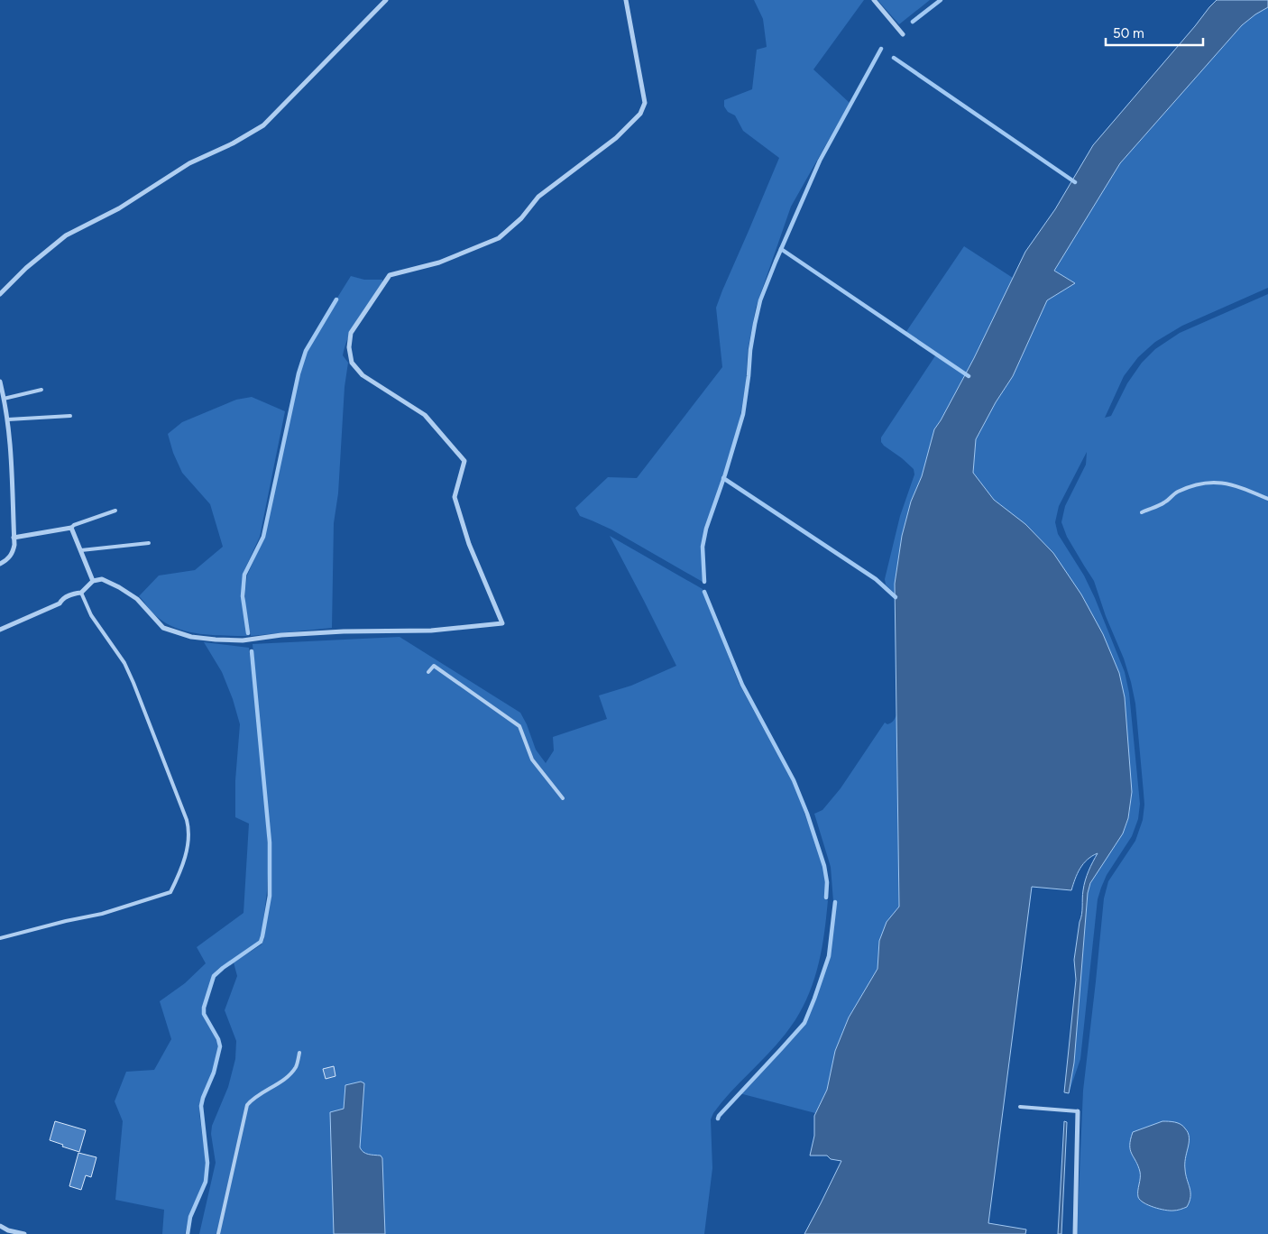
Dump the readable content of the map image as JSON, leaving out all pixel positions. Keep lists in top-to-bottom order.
{
  "scale_bar": "50 m"
}
